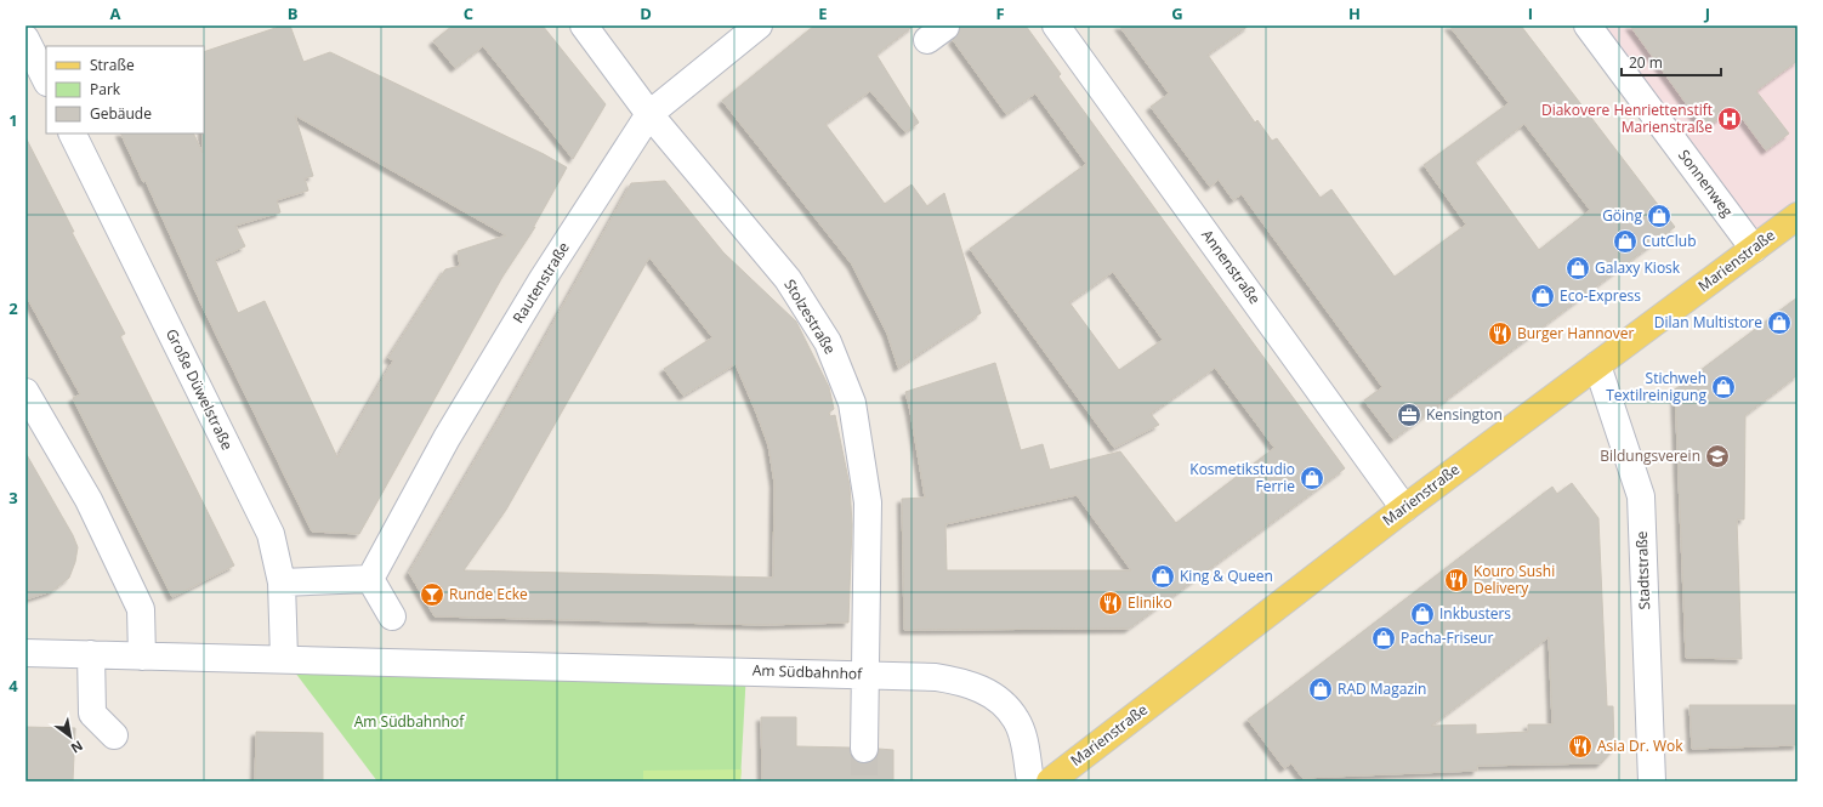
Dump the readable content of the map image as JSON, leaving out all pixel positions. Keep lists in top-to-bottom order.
{
  "streets": {
    "main road": ["Marienstraße"],
    "street": [
      "Sonnenweg",
      "Annenstraße",
      "Rautenstraße",
      "Stolzestraße",
      "Große Düwelstraße",
      "Stadtstraße",
      "Am Südbahnhof"
    ]
  },
  "crossings": [
    ["Sonnenweg", "Marienstraße"],
    ["Marienstraße", "Annenstraße"],
    ["Marienstraße", "Stadtstraße"],
    ["Rautenstraße", "Stolzestraße"],
    ["Stolzestraße", "Am Südbahnhof"],
    ["Große Düwelstraße", "Am Südbahnhof"]
  ],
  "parks": ["Am Südbahnhof"],
  "places": {
    "hospital": ["Diakovere Henriettenstift Marienstraße"],
    "shop": [
      "Göing",
      "CutClub",
      "Galaxy Kiosk",
      "Eco-Express",
      "Dilan Multistore",
      "Stichweh Textilreinigung",
      "Kosmetikstudio Ferrie",
      "King & Queen",
      "Inkbusters",
      "Pacha-Friseur",
      "RAD Magazin"
    ],
    "restaurant": [
      "Burger Hannover",
      "Kouro Sushi Delivery",
      "Eliniko",
      "Asia Dr. Wok"
    ],
    "office": ["Kensington"],
    "school or university": ["Bildungsverein"],
    "bar": ["Runde Ecke"]
  },
  "legend": ["Straße", "Park", "Gebäude"],
  "scale_bar": "20 m",
  "north": "bottom right",
  "grid": {
    "columns": [
      "A",
      "B",
      "C",
      "D",
      "E",
      "F",
      "G",
      "H",
      "I",
      "J"
    ],
    "rows": [
      "1",
      "2",
      "3",
      "4"
    ]
  }
}
